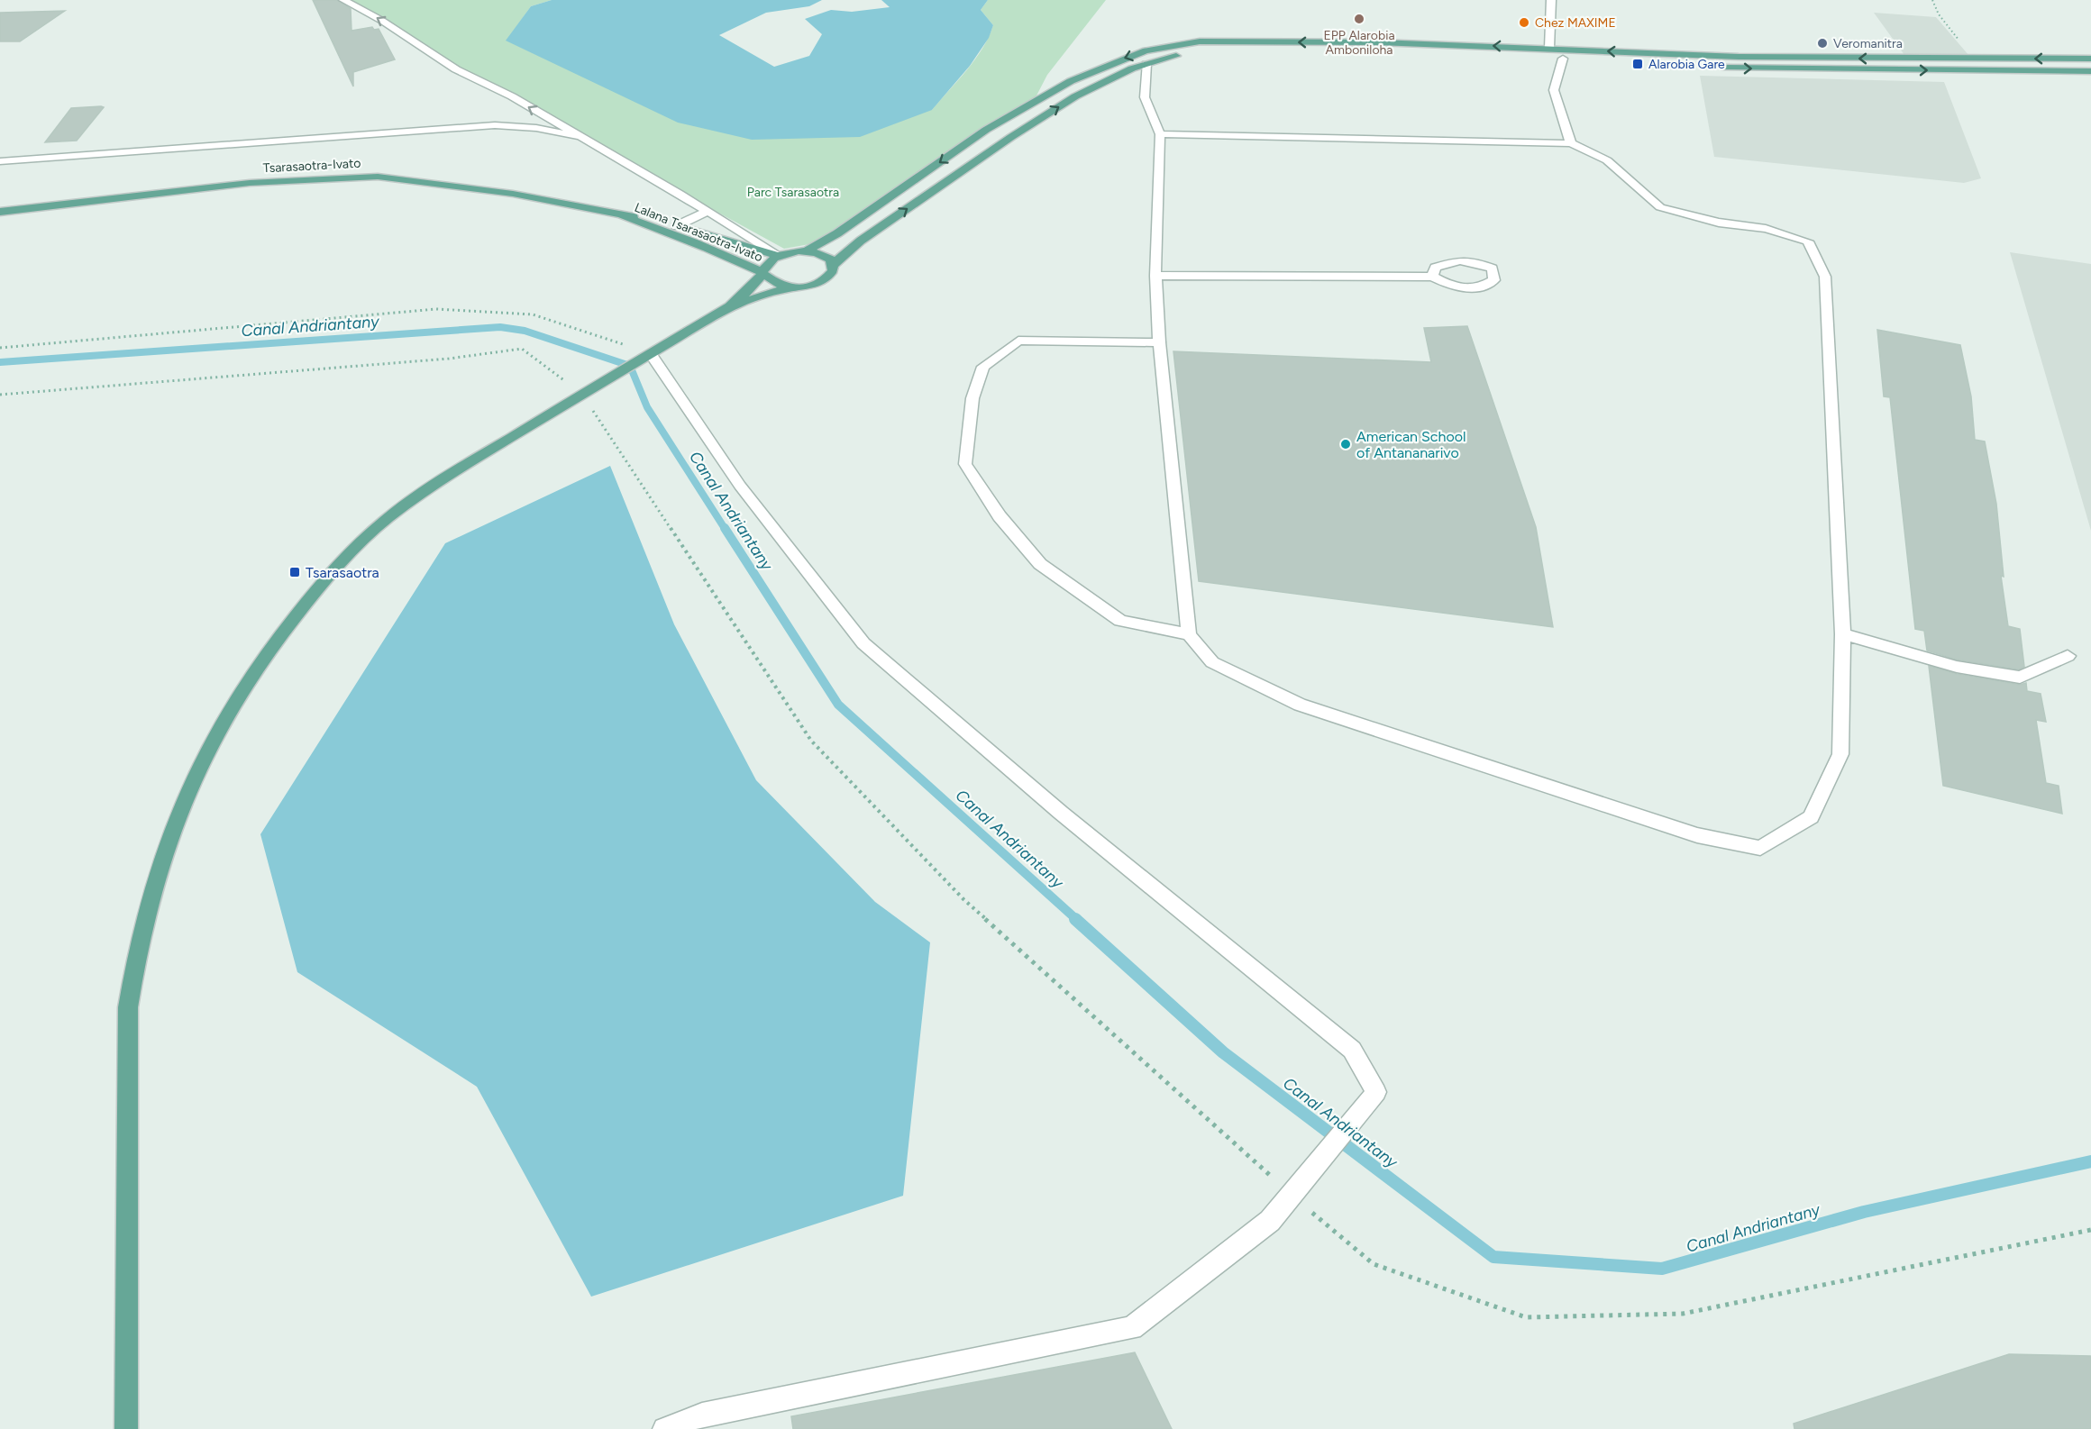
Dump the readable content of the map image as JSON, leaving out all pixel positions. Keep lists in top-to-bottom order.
{
  "streets": {
    "main road": ["Tsarasaotra-Ivato", "Lalana Tsarasaotra-Ivato"]
  },
  "crossings": [
    ["Tsarasaotra-Ivato", "Lalana Tsarasaotra-Ivato"]
  ],
  "water": ["Canal Andriantany"],
  "parks": ["Parc Tsarasaotra"],
  "places": {
    "other": [
      "EPP Alarobia Amboniloha",
      "Chez MAXIME",
      "Veromanitra",
      "American School of Antananarivo"
    ],
    "transit": ["Alarobia Gare", "Tsarasaotra"]
  }
}
